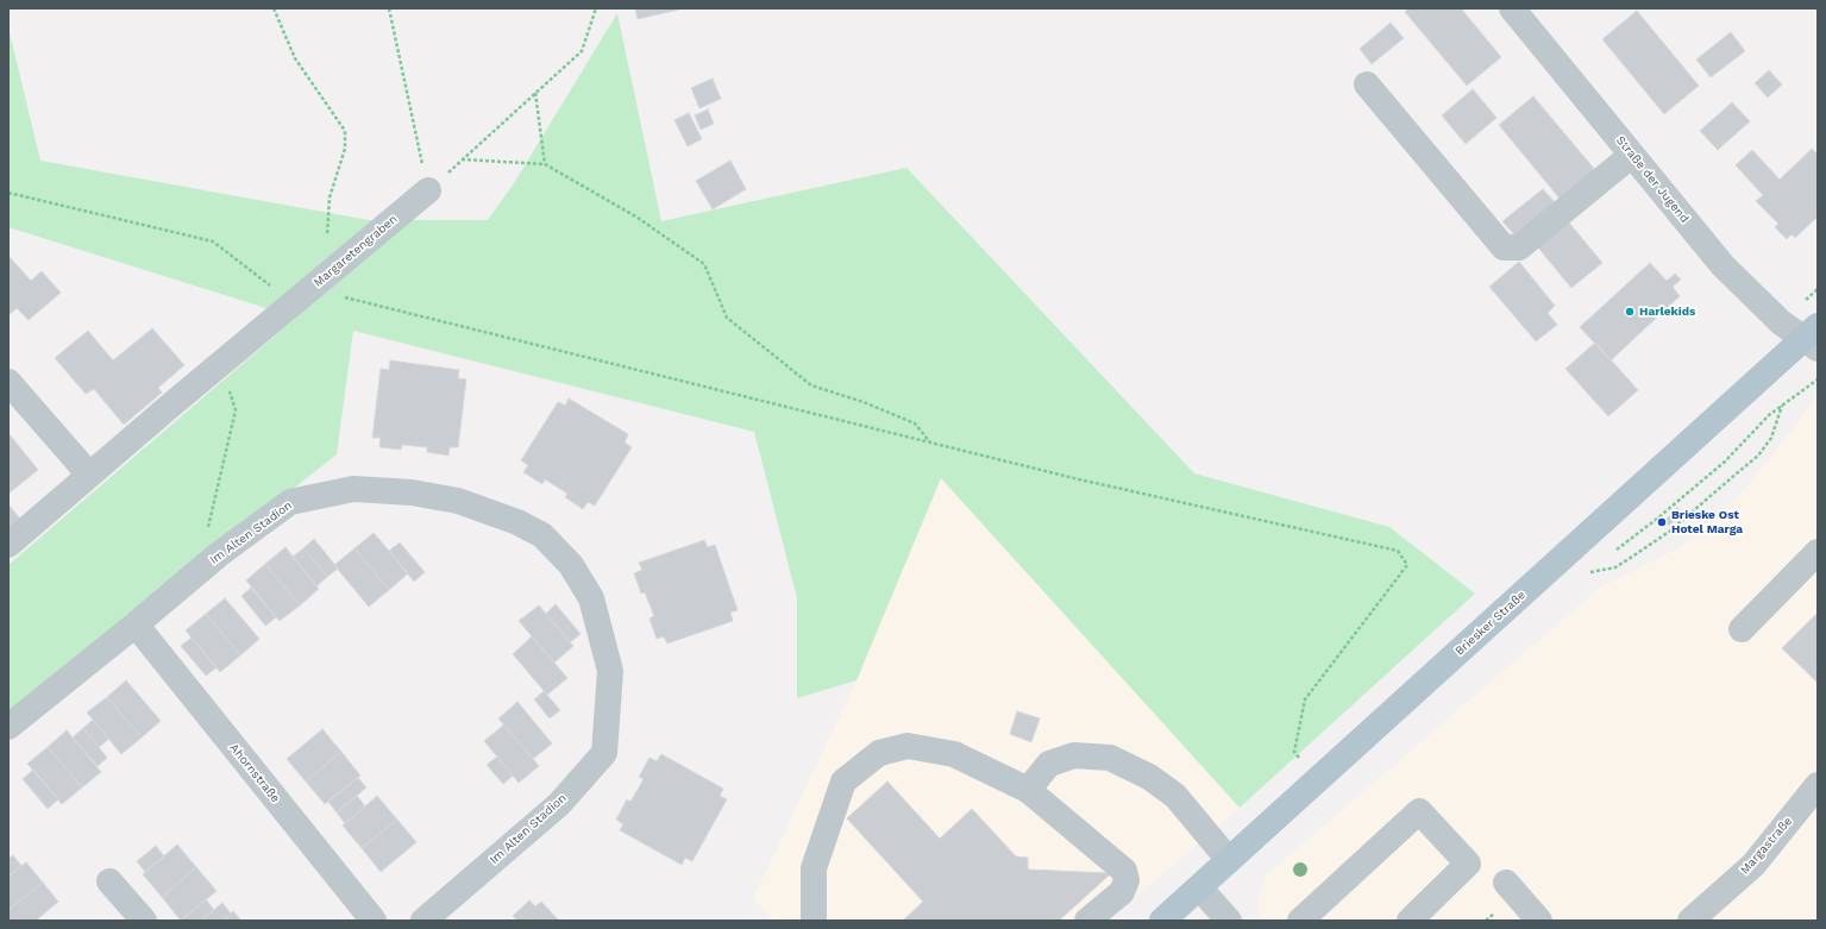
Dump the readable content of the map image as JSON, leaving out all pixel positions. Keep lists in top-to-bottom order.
{
  "streets": {
    "main road": ["Briesker Straße"],
    "street": [
      "Straße der Jugend",
      "Margaretengraben",
      "Im Alten Stadion",
      "Ahornstraße",
      "Margastraße"
    ]
  },
  "crossings": [
    ["Straße der Jugend", "Briesker Straße"],
    ["Im Alten Stadion", "Ahornstraße"]
  ],
  "places": ["Harlekids", "Brieske Ost Hotel Marga"]
}
